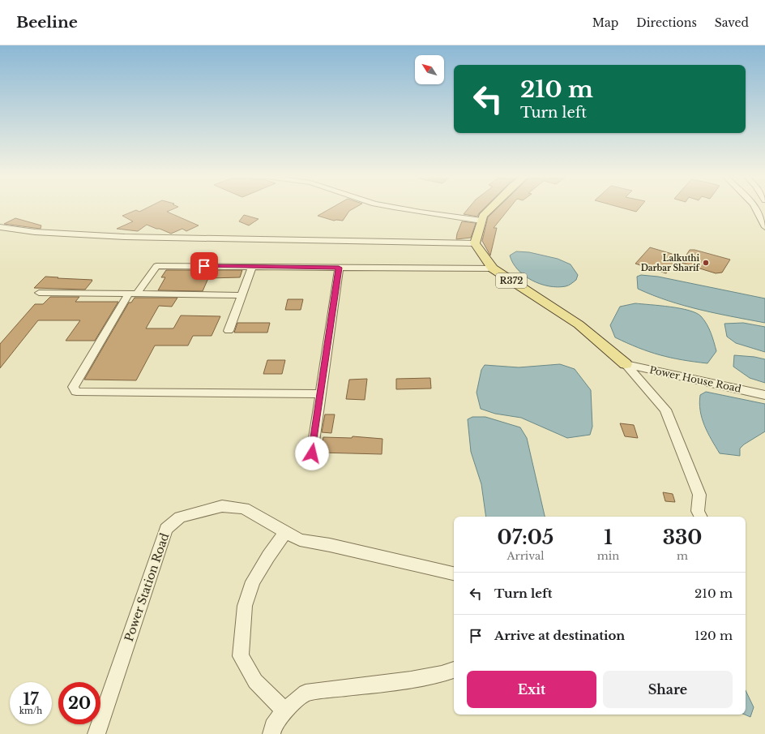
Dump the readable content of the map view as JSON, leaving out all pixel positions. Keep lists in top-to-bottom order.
{
  "streets": {
    "main road": ["R372"],
    "street": ["Power House Road", "Power Station Road"]
  },
  "crossings": [
    ["R372", "Power House Road"]
  ],
  "places": ["Lalkuthi Darbar Sharif"],
  "north": "top left",
  "page": {
    "header": "Beeline",
    "nav": ["Map", "Directions", "Saved"],
    "turn": ["210 m", "Turn left"],
    "eta": [
      "07:05",
      "Arrival",
      "1",
      "min",
      "330",
      "m"
    ],
    "list": [
      {
        "name": "Turn left",
        "value": "210 m"
      },
      {
        "name": "Arrive at destination",
        "value": "120 m"
      }
    ],
    "buttons": ["Exit", "Share"],
    "speed": "17 km/h",
    "limit": "20"
  }
}
